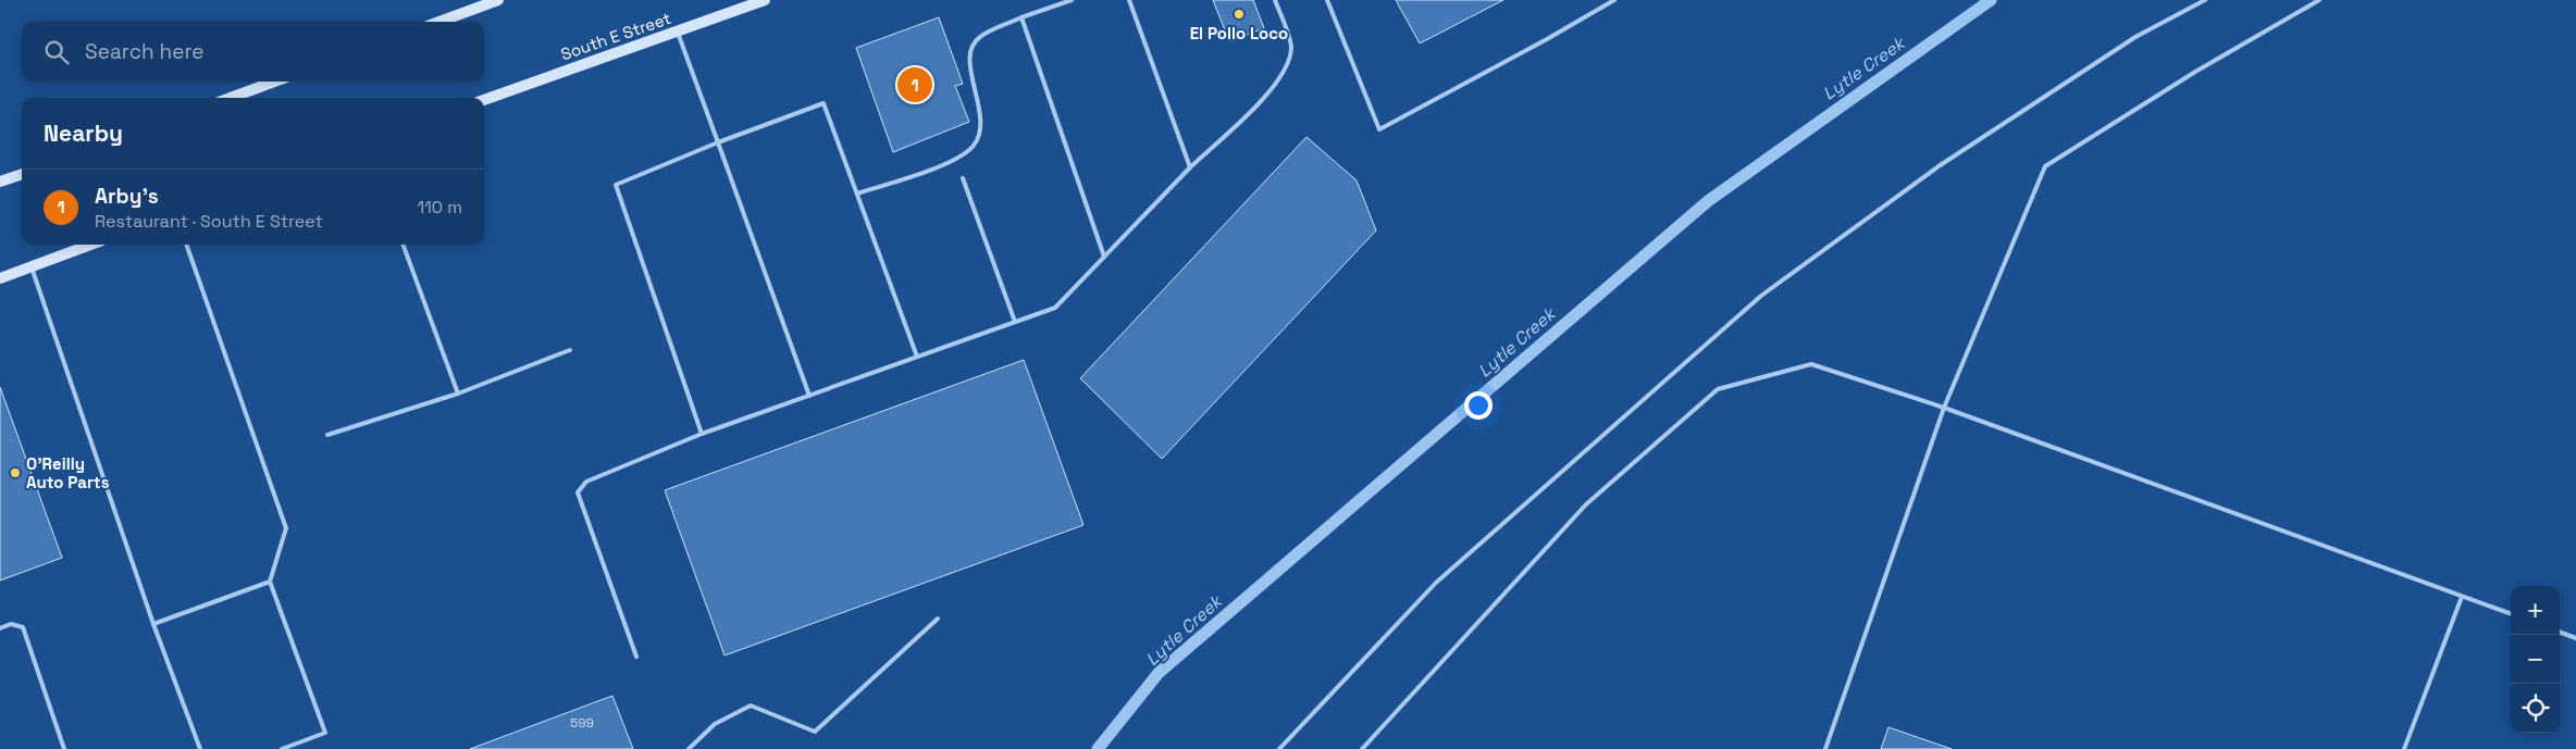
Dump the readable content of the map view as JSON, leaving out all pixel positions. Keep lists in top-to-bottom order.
{
  "streets": {
    "main road": ["South E Street"]
  },
  "water": ["Lytle Creek"],
  "places": ["El Pollo Loco", "O'Reilly Auto Parts"],
  "house_numbers": ["599"],
  "page": {
    "search": "Search here",
    "pins": "1",
    "heading": "Nearby",
    "list": [
      {
        "mark": "1",
        "name": "Arby's",
        "note": "Restaurant · South E Street",
        "value": "110 m"
      }
    ],
    "map_buttons": ["+", "−"]
  }
}
